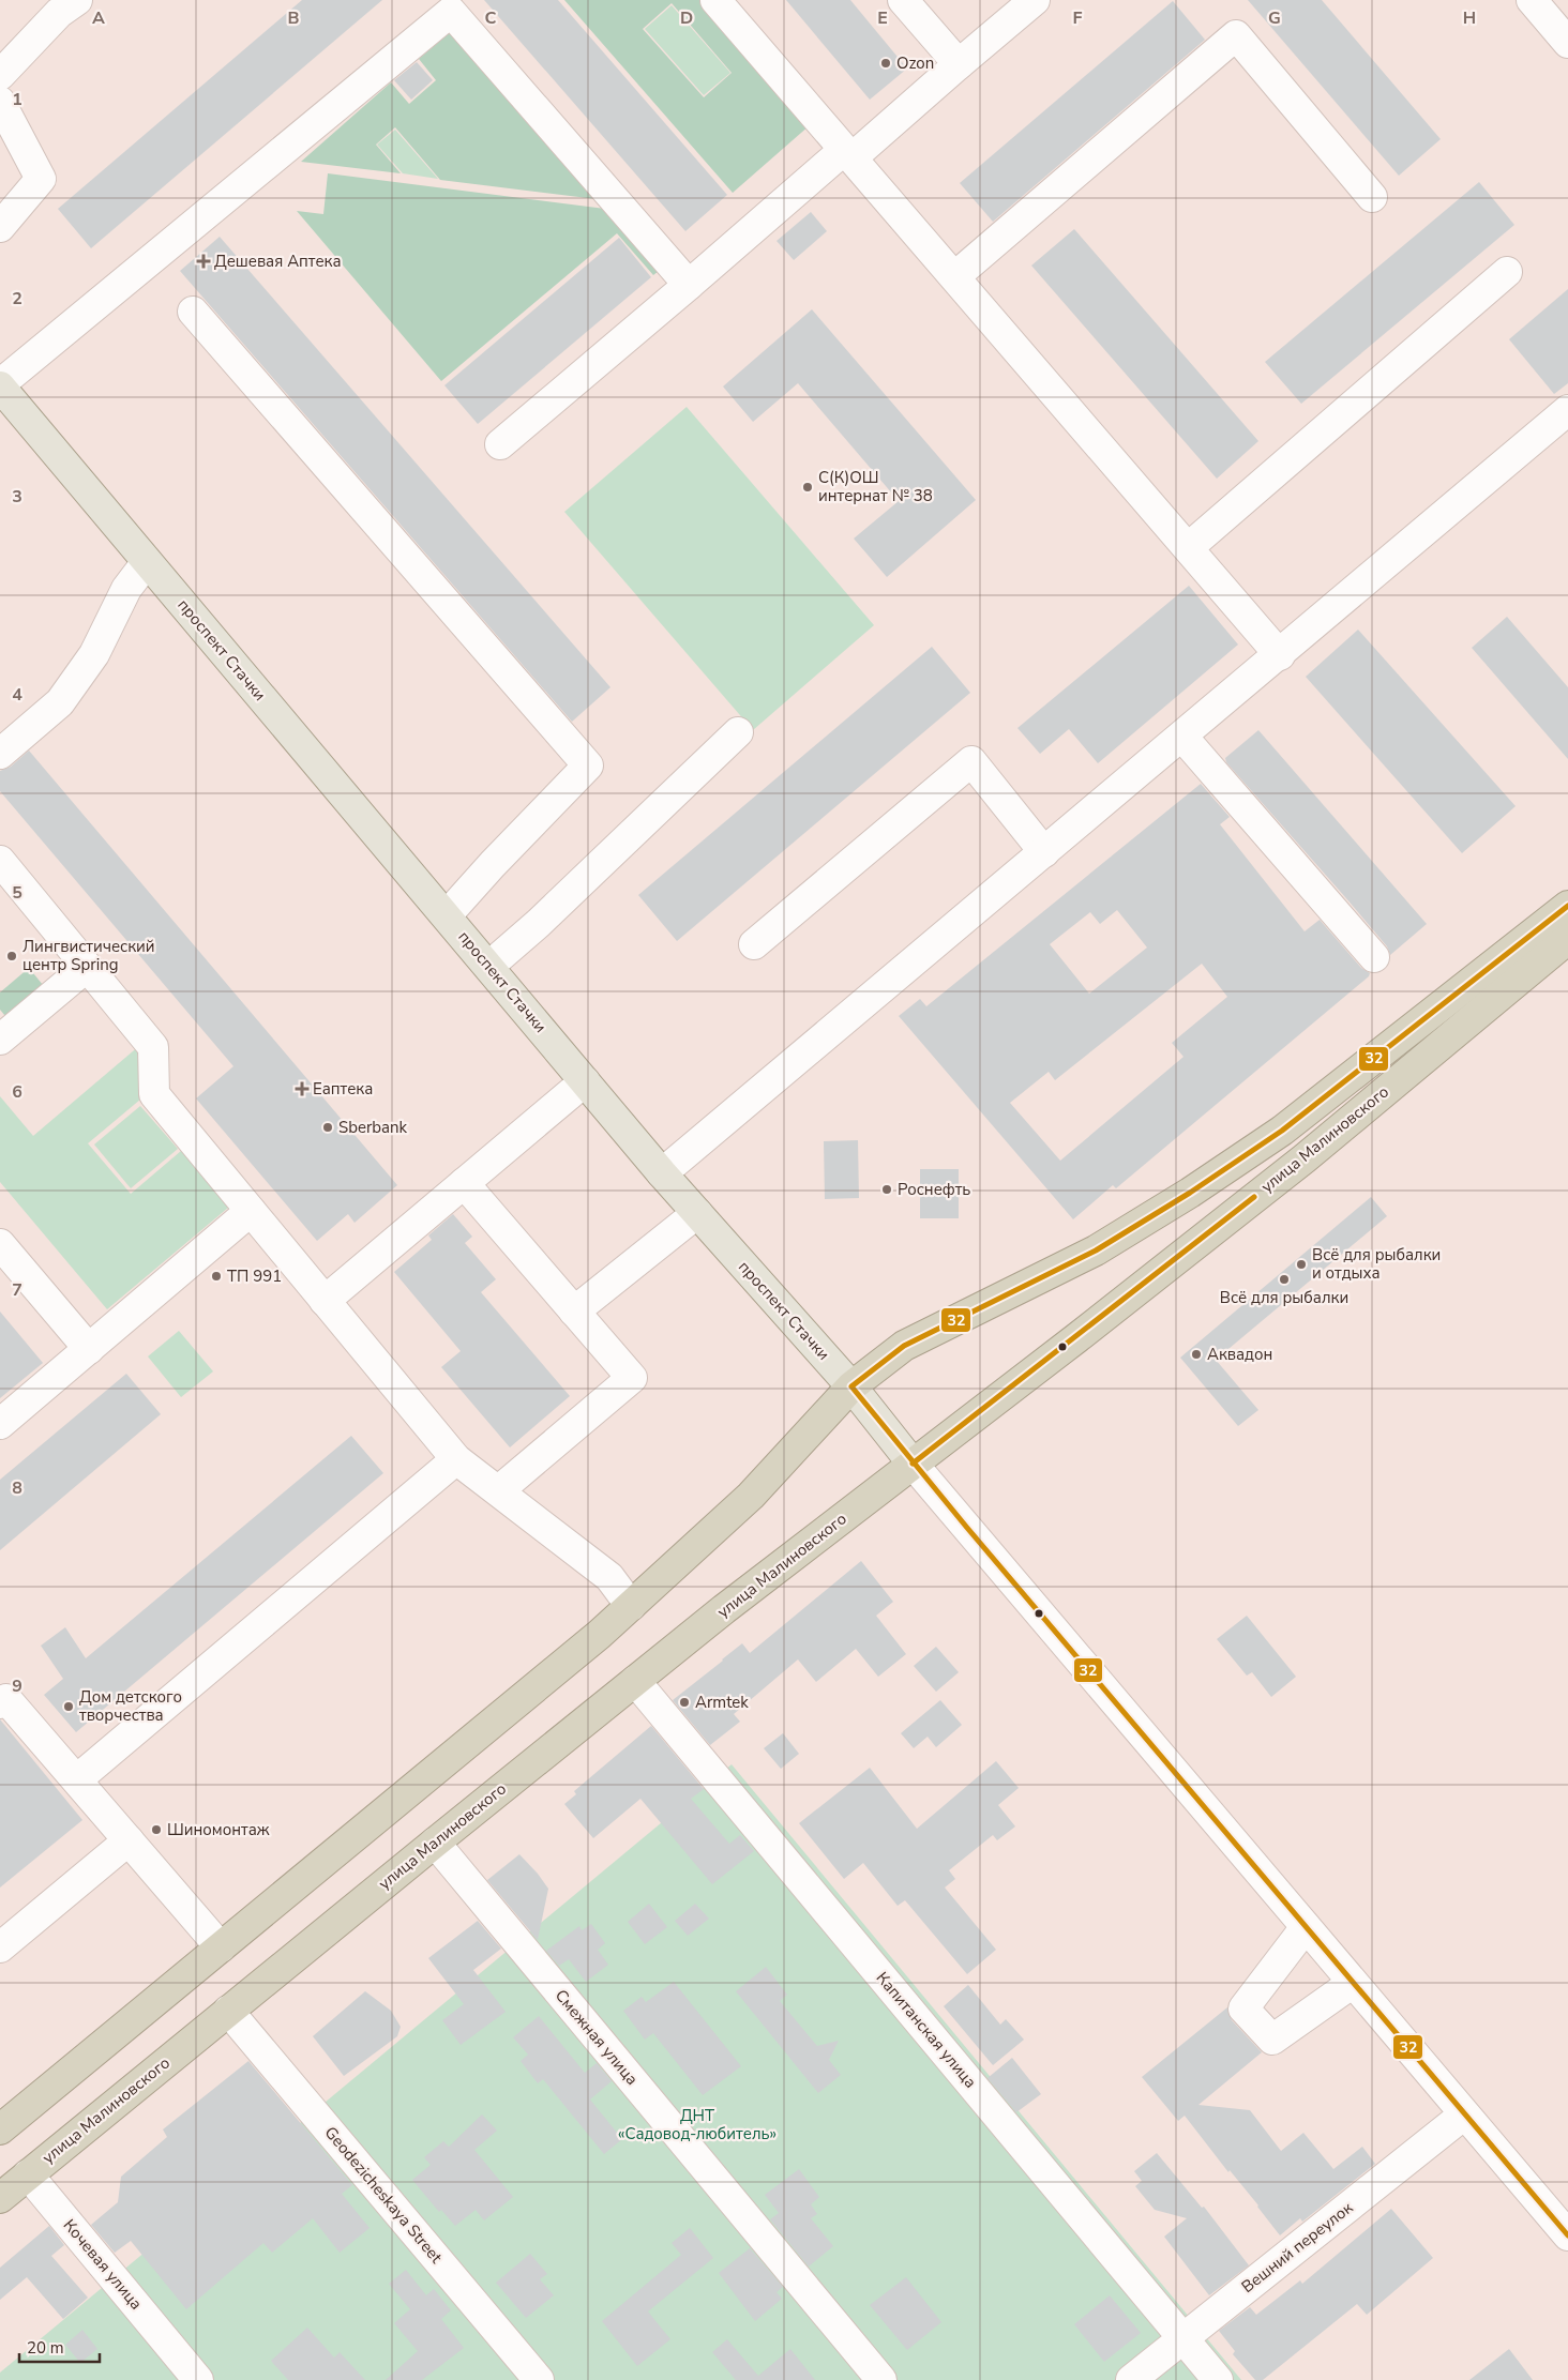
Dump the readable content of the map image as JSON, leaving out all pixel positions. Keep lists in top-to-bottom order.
{
  "streets": {
    "highway": ["улица Малиновского"],
    "main road": ["проспект Стачки"],
    "street": [
      "Капитанская улица",
      "Смежная улица",
      "Geodezicheskaya Street",
      "Вешний переулок",
      "Кочевая улица"
    ]
  },
  "crossings": [
    ["проспект Стачки", "улица Малиновского"],
    ["проспект Стачки", "Вешний переулок"],
    ["улица Малиновского", "Капитанская улица"],
    ["улица Малиновского", "Смежная улица"],
    ["улица Малиновского", "Geodezicheskaya Street"],
    ["улица Малиновского", "Кочевая улица"],
    ["Капитанская улица", "Вешний переулок"]
  ],
  "parks": ["ДНТ «Садовод-любитель»"],
  "places": {
    "other": [
      "Ozon",
      "С(К)ОШ интернат № 38",
      "Лингвистический центр Spring",
      "Sberbank",
      "Роснефть",
      "Всё для рыбалки и отдыха",
      "ТП 991",
      "Всё для рыбалки",
      "Аквадон",
      "Armtek",
      "Дом детского творчества",
      "Шиномонтаж"
    ],
    "health": ["Дешевая Аптека", "Еаптека"]
  },
  "lines": ["transit line 32"],
  "scale_bar": "20 m",
  "grid": {
    "columns": [
      "A",
      "B",
      "C",
      "D",
      "E",
      "F",
      "G",
      "H"
    ],
    "rows": [
      "1",
      "2",
      "3",
      "4",
      "5",
      "6",
      "7",
      "8",
      "9"
    ]
  }
}
